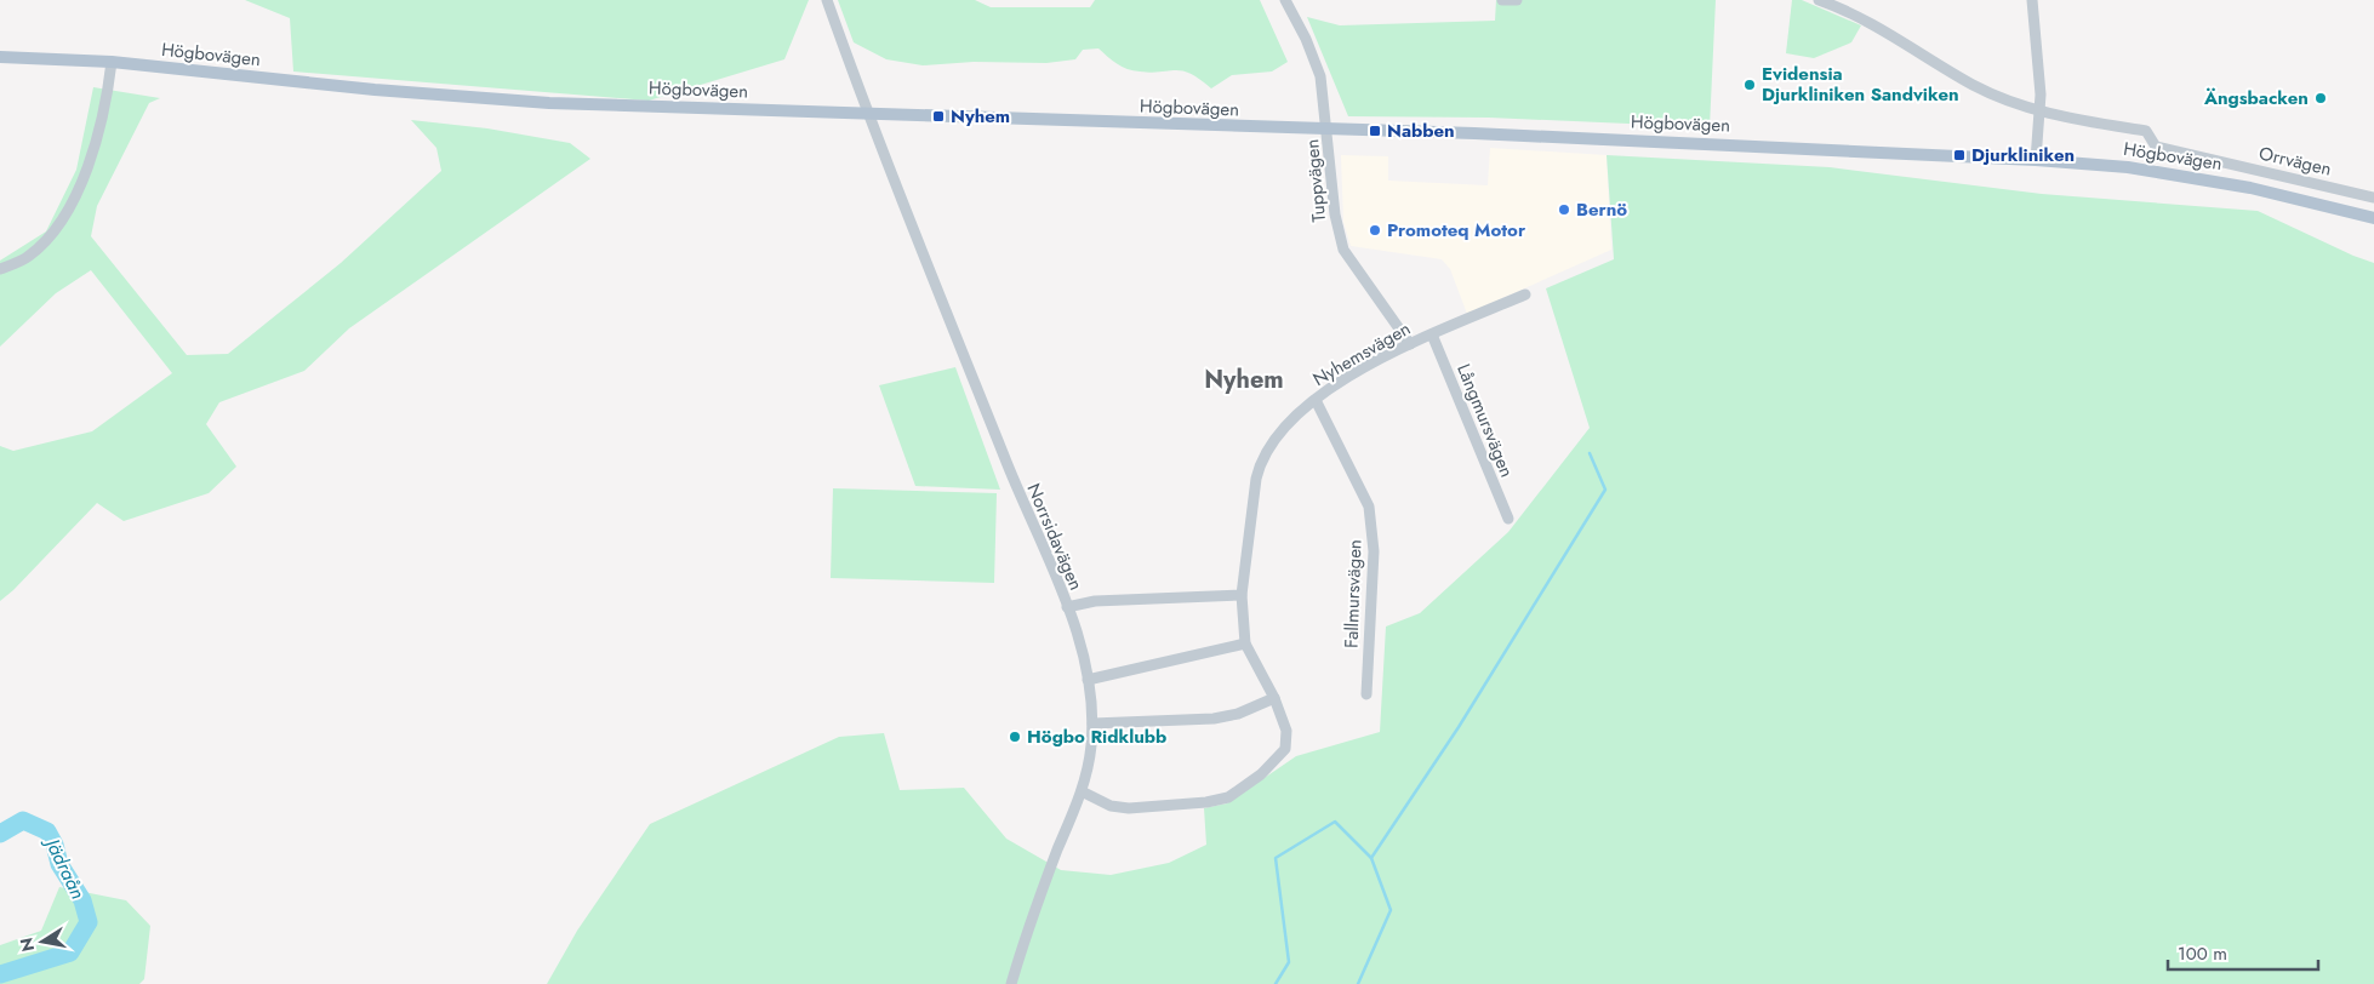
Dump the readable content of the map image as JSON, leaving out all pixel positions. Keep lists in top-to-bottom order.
{
  "streets": {
    "main road": ["Högbovägen"],
    "street": [
      "Orrvägen",
      "Tuppvägen",
      "Nyhemsvägen",
      "Långmursvägen",
      "Norrsidavägen",
      "Fallmursvägen"
    ]
  },
  "crossings": [
    ["Högbovägen", "Tuppvägen"],
    ["Högbovägen", "Norrsidavägen"],
    ["Tuppvägen", "Nyhemsvägen"],
    ["Nyhemsvägen", "Långmursvägen"],
    ["Nyhemsvägen", "Fallmursvägen"]
  ],
  "districts": ["Nyhem"],
  "water": ["Jädraån"],
  "places": {
    "other": [
      "Evidensia Djurkliniken Sandviken",
      "Ängsbacken",
      "Bernö",
      "Promoteq Motor",
      "Högbo Ridklubb"
    ],
    "transit": ["Nyhem", "Nabben", "Djurkliniken"]
  },
  "scale_bar": "100 m",
  "north": "left"
}
